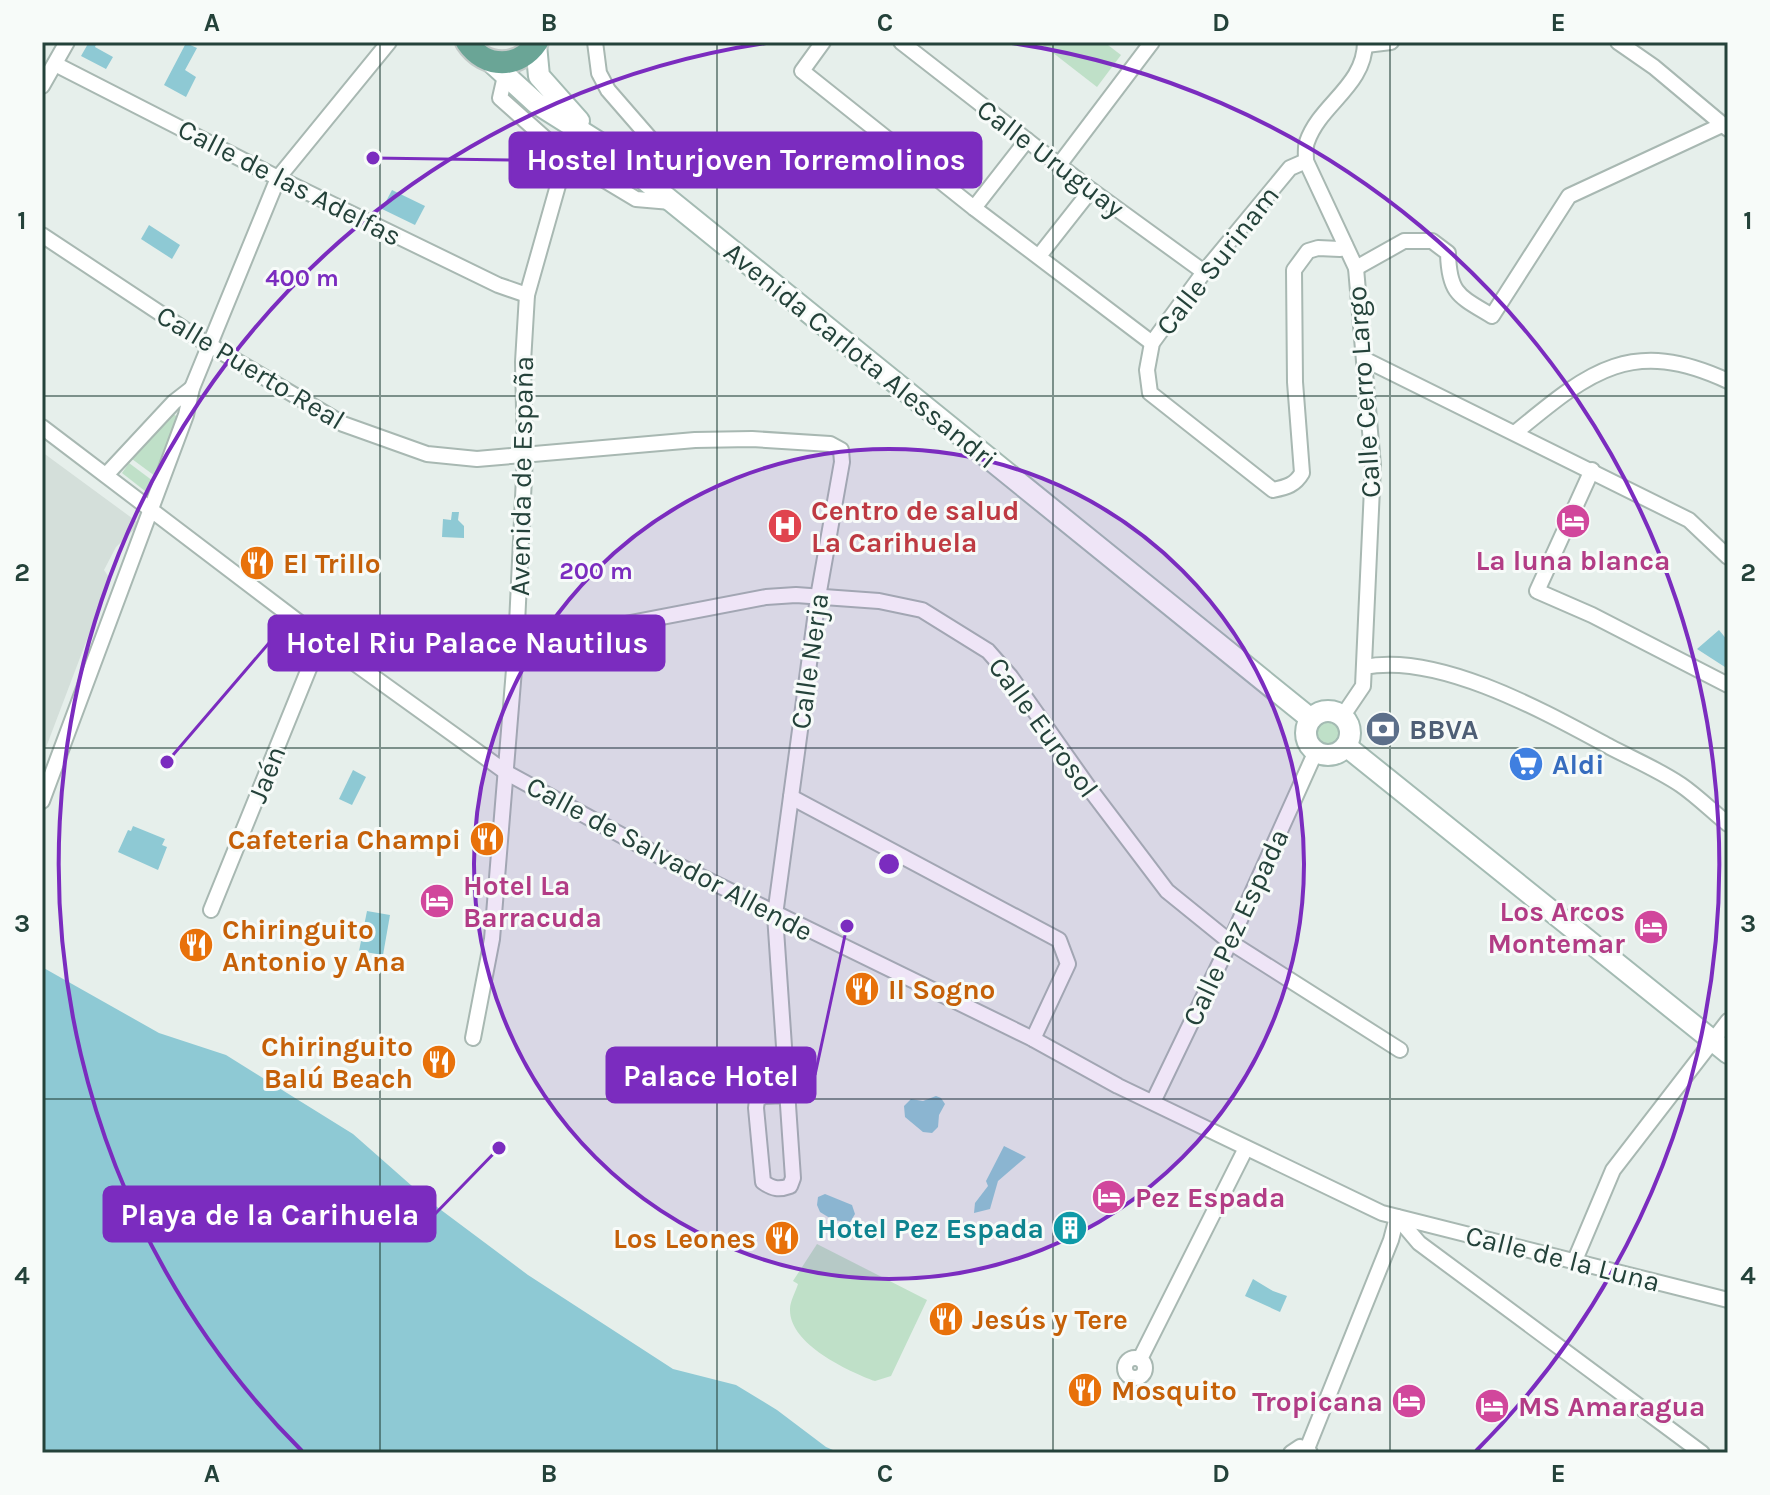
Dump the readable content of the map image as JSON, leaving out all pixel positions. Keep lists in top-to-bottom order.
{
  "streets": {
    "main road": ["Avenida Carlota Alessandri"],
    "street": [
      "Calle Uruguay",
      "Calle de las Adelfas",
      "Calle Surinam",
      "Calle Puerto Real",
      "Calle Cerro Largo",
      "Avenida de España",
      "Calle Nerja",
      "Calle Eurosol",
      "Jaén",
      "Calle de Salvador Allende",
      "Calle Pez Espada",
      "Calle de la Luna"
    ]
  },
  "crossings": [
    ["Calle Uruguay", "Calle Surinam"],
    ["Calle de las Adelfas", "Avenida de España"],
    ["Calle Surinam", "Calle Cerro Largo"],
    ["Avenida Carlota Alessandri", "Calle Cerro Largo"],
    ["Avenida Carlota Alessandri", "Calle Pez Espada"],
    ["Calle Puerto Real", "Avenida de España"],
    ["Calle Puerto Real", "Calle Nerja"],
    ["Calle Cerro Largo", "Calle Pez Espada"],
    ["Avenida de España", "Calle Nerja"],
    ["Avenida de España", "Calle Eurosol"],
    ["Avenida de España", "Calle de Salvador Allende"],
    ["Calle Nerja", "Calle Eurosol"],
    ["Calle Nerja", "Calle de Salvador Allende"],
    ["Calle Eurosol", "Calle Pez Espada"],
    ["Jaén", "Calle de Salvador Allende"],
    ["Calle de Salvador Allende", "Calle Pez Espada"],
    ["Calle de Salvador Allende", "Calle de la Luna"]
  ],
  "places": {
    "other": [
      "Hostel Inturjoven Torremolinos",
      "Hotel Riu Palace Nautilus",
      "Palace Hotel",
      "Playa de la Carihuela"
    ],
    "hotel": [
      "La luna blanca",
      "Hotel La Barracuda",
      "Los Arcos Montemar",
      "Pez Espada",
      "Tropicana",
      "MS Amaragua"
    ],
    "hospital": ["Centro de salud La Carihuela"],
    "restaurant": [
      "El Trillo",
      "Cafeteria Champi",
      "Chiringuito Antonio y Ana",
      "Il Sogno",
      "Chiringuito Balú Beach",
      "Los Leones",
      "Jesús y Tere",
      "Mosquito"
    ],
    "bank": ["BBVA"],
    "supermarket": ["Aldi"],
    "building": ["Hotel Pez Espada"]
  },
  "grid": {
    "columns": [
      "A",
      "B",
      "C",
      "D",
      "E"
    ],
    "rows": [
      "1",
      "2",
      "3",
      "4"
    ]
  },
  "rings": ["400 m", "200 m"]
}
